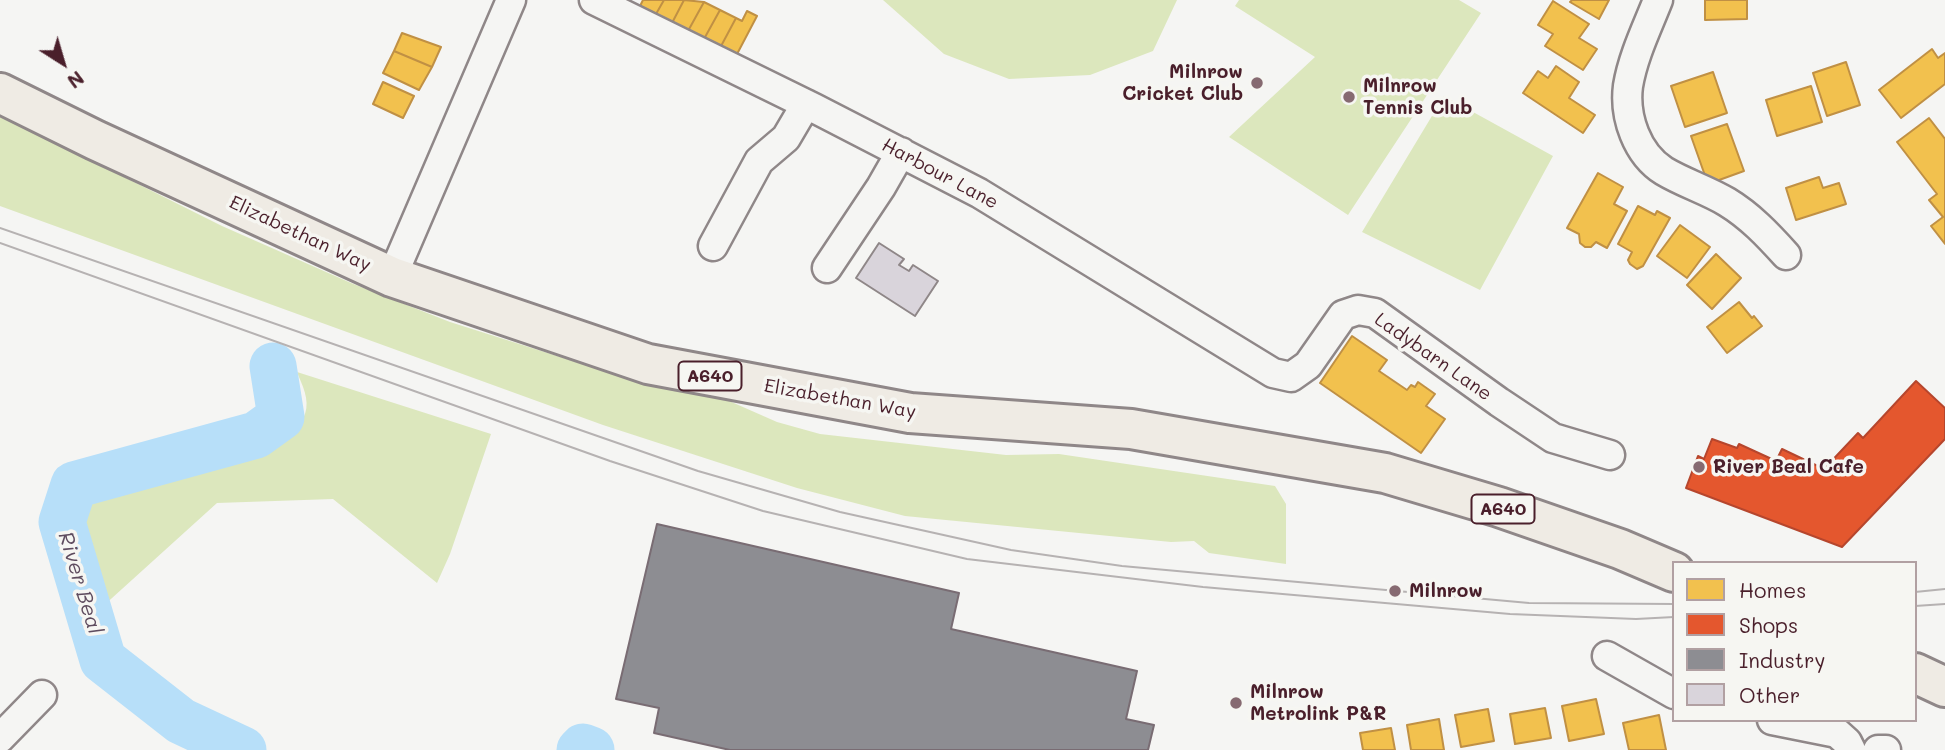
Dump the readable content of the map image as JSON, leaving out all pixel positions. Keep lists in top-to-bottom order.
{
  "streets": {
    "main road": ["Elizabethan Way", "A640"],
    "street": ["Harbour Lane", "Ladybarn Lane"]
  },
  "crossings": [
    ["Harbour Lane", "Ladybarn Lane"]
  ],
  "water": ["River Beal"],
  "places": [
    "Milnrow Cricket Club",
    "Milnrow Tennis Club",
    "River Beal Cafe",
    "Milnrow",
    "Milnrow Metrolink P&R"
  ],
  "legend": [
    "Homes",
    "Shops",
    "Industry",
    "Other"
  ],
  "north": "bottom right"
}
